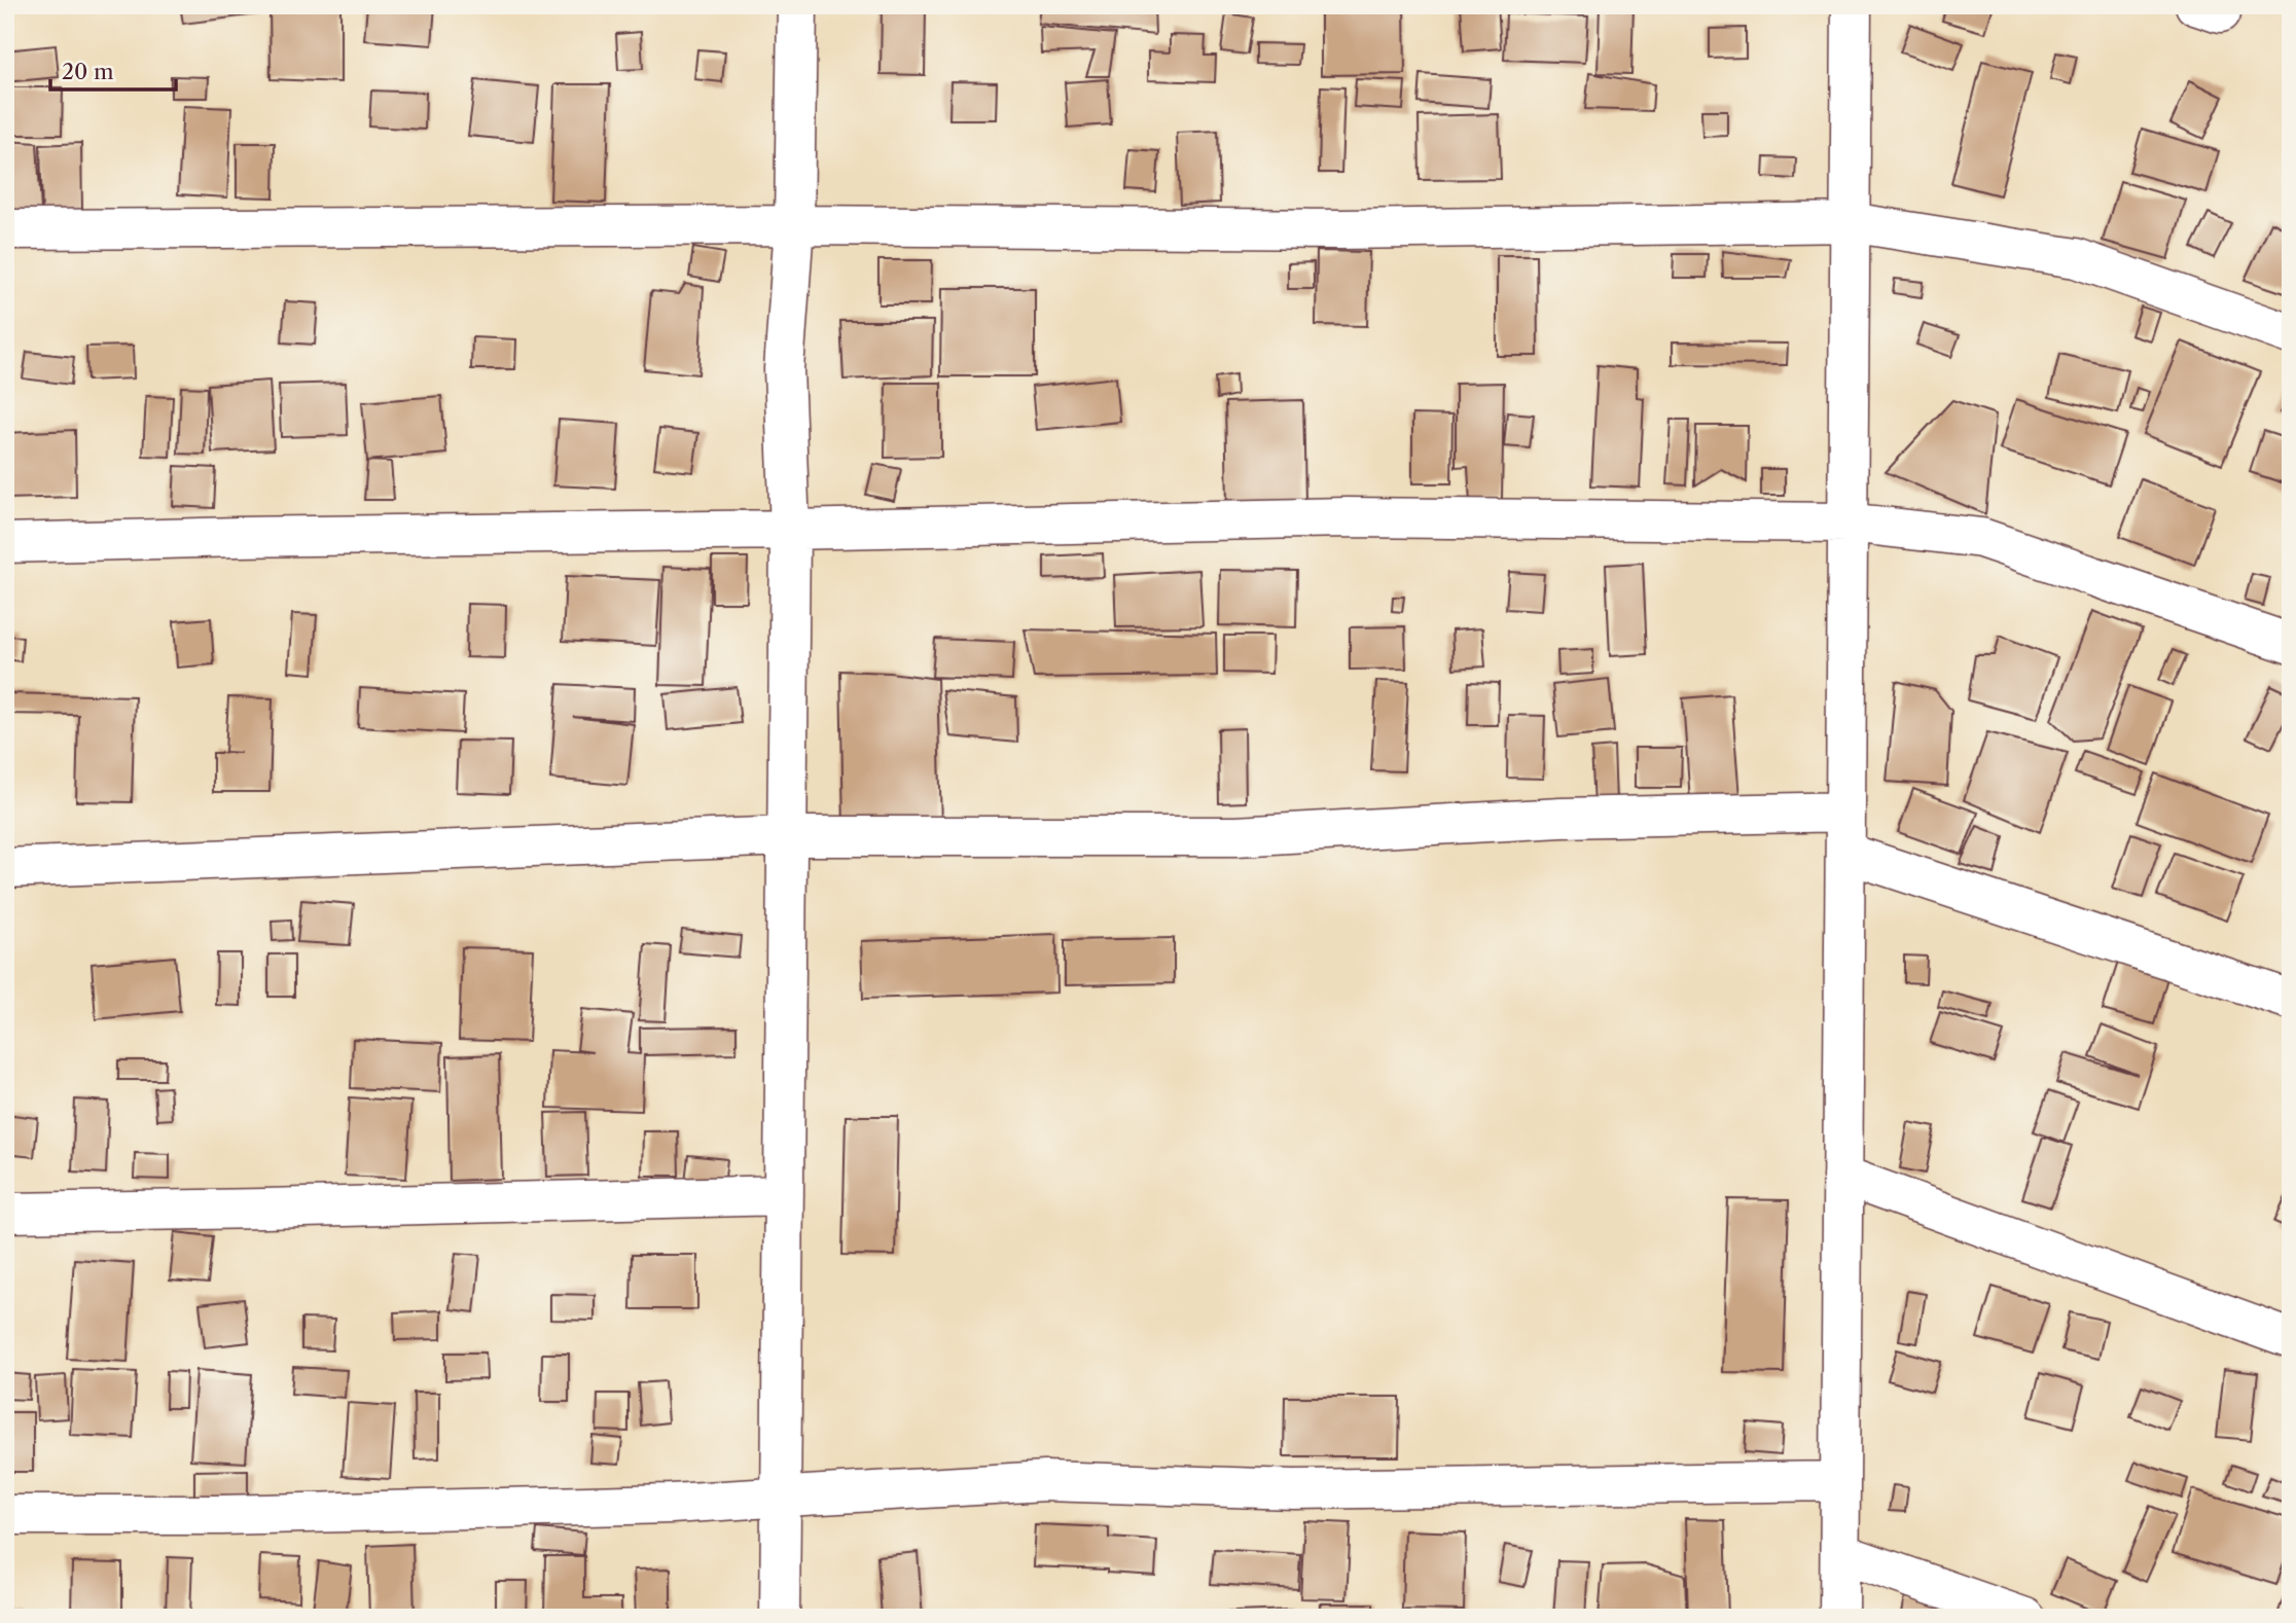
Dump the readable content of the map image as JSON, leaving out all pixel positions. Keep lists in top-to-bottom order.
{
  "scale_bar": "20 m"
}
